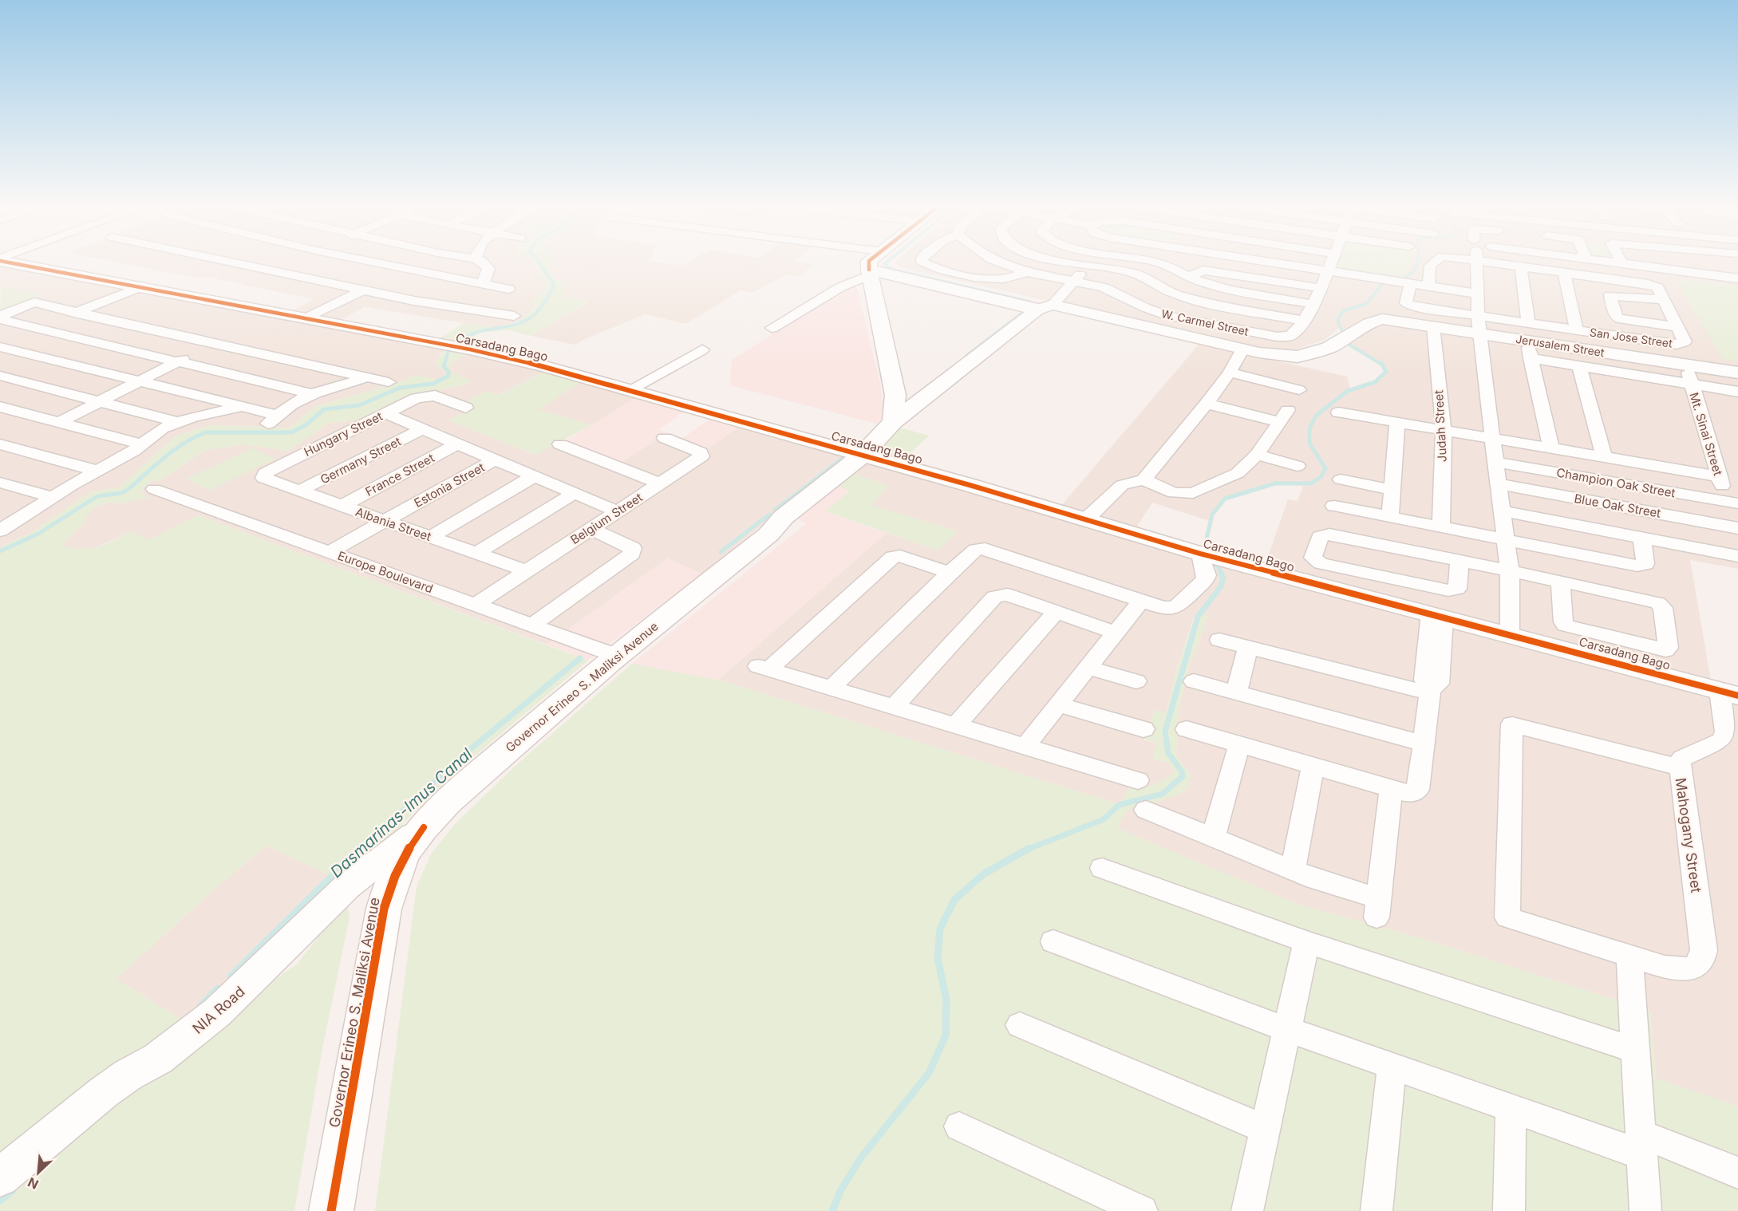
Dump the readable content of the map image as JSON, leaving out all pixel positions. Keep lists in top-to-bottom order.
{
  "streets": {
    "main road": ["Governor Erineo S. Maliksi Avenue"],
    "street": [
      "W. Carmel Street",
      "San Jose Street",
      "Jerusalem Street",
      "Carsadang Bago",
      "Judah Street",
      "Hungary Street",
      "Mt. Sinai Street",
      "Germany Street",
      "France Street",
      "Champion Oak Street",
      "Estonia Street",
      "Blue Oak Street",
      "Belgium Street",
      "Albania Street",
      "Europe Boulevard",
      "Mahogany Street",
      "NIA Road"
    ]
  },
  "crossings": [
    ["San Jose Street", "Jerusalem Street"],
    ["Jerusalem Street", "Judah Street"],
    ["Jerusalem Street", "Mt. Sinai Street"],
    ["Jerusalem Street", "Governor Erineo S. Maliksi Avenue"],
    ["Carsadang Bago", "Governor Erineo S. Maliksi Avenue"],
    ["Carsadang Bago", "Mahogany Street"],
    ["Hungary Street", "Albania Street"],
    ["Mt. Sinai Street", "Champion Oak Street"],
    ["Germany Street", "Albania Street"],
    ["France Street", "Albania Street"],
    ["Estonia Street", "Albania Street"],
    ["Estonia Street", "Europe Boulevard"],
    ["Belgium Street", "Albania Street"],
    ["Belgium Street", "Europe Boulevard"],
    ["Europe Boulevard", "Governor Erineo S. Maliksi Avenue"],
    ["Governor Erineo S. Maliksi Avenue", "NIA Road"]
  ],
  "water": ["Dasmarinas-Imus Canal"],
  "north": "bottom left"
}
